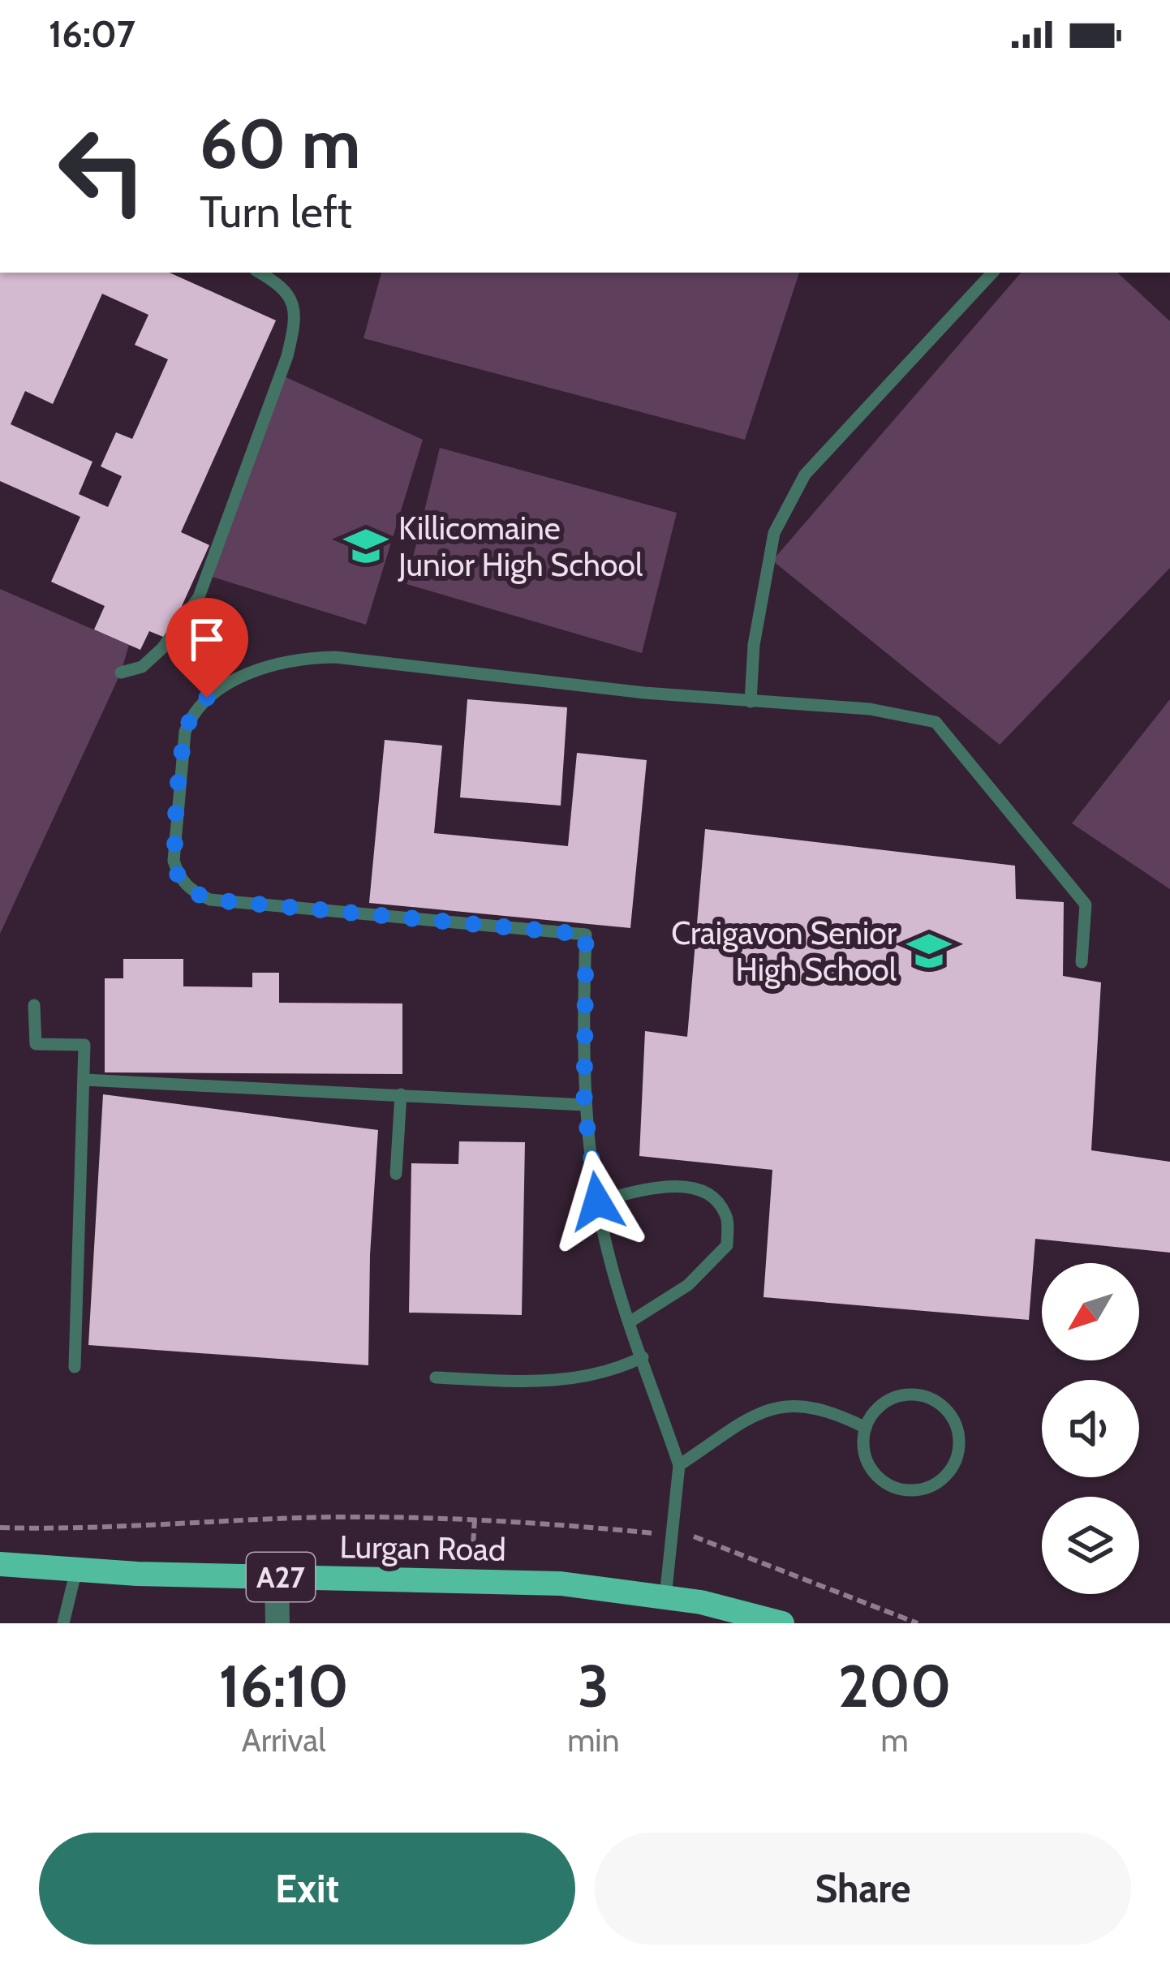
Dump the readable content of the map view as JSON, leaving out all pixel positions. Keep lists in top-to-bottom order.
{
  "streets": {
    "main road": ["Lurgan Road", "A27"]
  },
  "places": {
    "school or university": ["Killicomaine Junior High School", "Craigavon Senior High School"]
  },
  "north": "bottom left",
  "page": {
    "status": "16:07",
    "turn": ["60 m", "Turn left"],
    "eta": [
      "16:10",
      "Arrival",
      "3",
      "min",
      "200",
      "m"
    ],
    "buttons": ["Exit", "Share"]
  }
}
